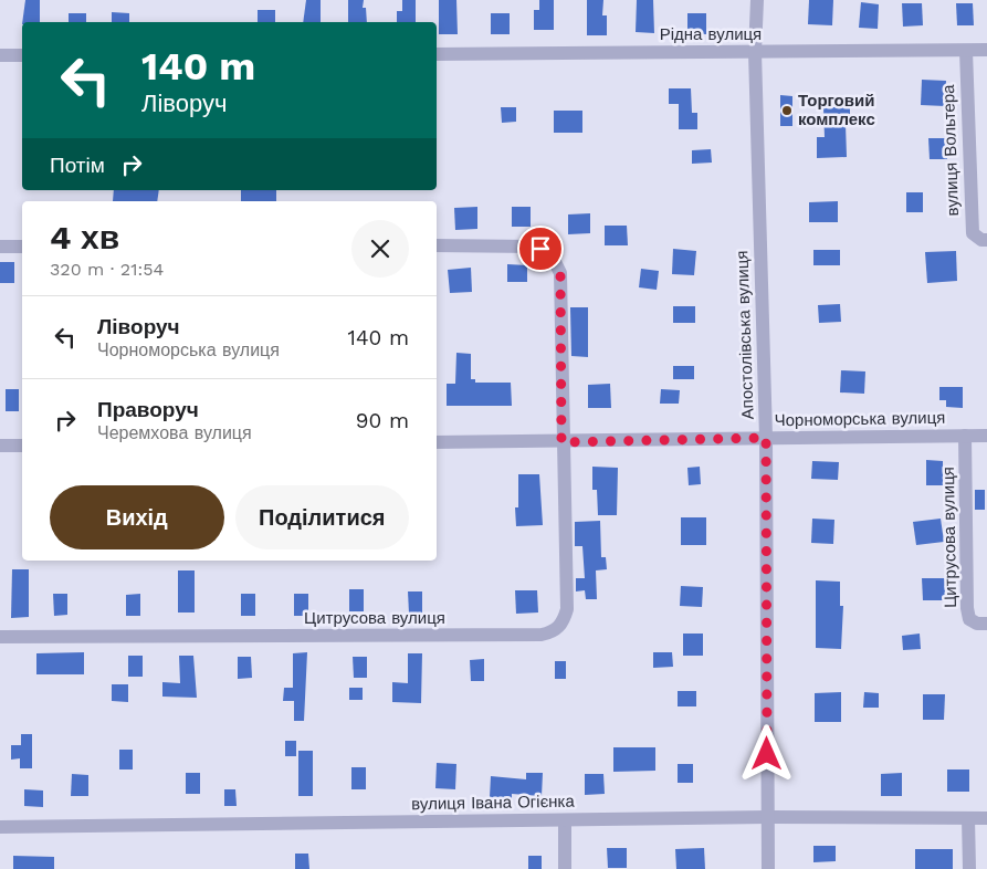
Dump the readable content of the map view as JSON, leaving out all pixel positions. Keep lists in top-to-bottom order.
{
  "streets": {
    "street": [
      "Рідна вулиця",
      "вулиця Вольтера",
      "Апостолівська вулиця",
      "Чорноморська вулиця",
      "Цитрусова вулиця",
      "вулиця Івана Огієнка"
    ]
  },
  "crossings": [
    ["Рідна вулиця", "вулиця Вольтера"],
    ["Рідна вулиця", "Апостолівська вулиця"],
    ["Апостолівська вулиця", "Чорноморська вулиця"],
    ["Апостолівська вулиця", "вулиця Івана Огієнка"],
    ["Чорноморська вулиця", "Цитрусова вулиця"]
  ],
  "places": ["Торговий комплекс"],
  "page": {
    "turn": ["140 m", "Ліворуч"],
    "then": "Потім",
    "heading": ["4 хв", "320 m · 21:54"],
    "list": [
      {
        "name": "Ліворуч",
        "note": "Чорноморська вулиця",
        "value": "140 m"
      },
      {
        "name": "Праворуч",
        "note": "Черемхова вулиця",
        "value": "90 m"
      }
    ],
    "buttons": ["Вихід", "Поділитися"]
  }
}
